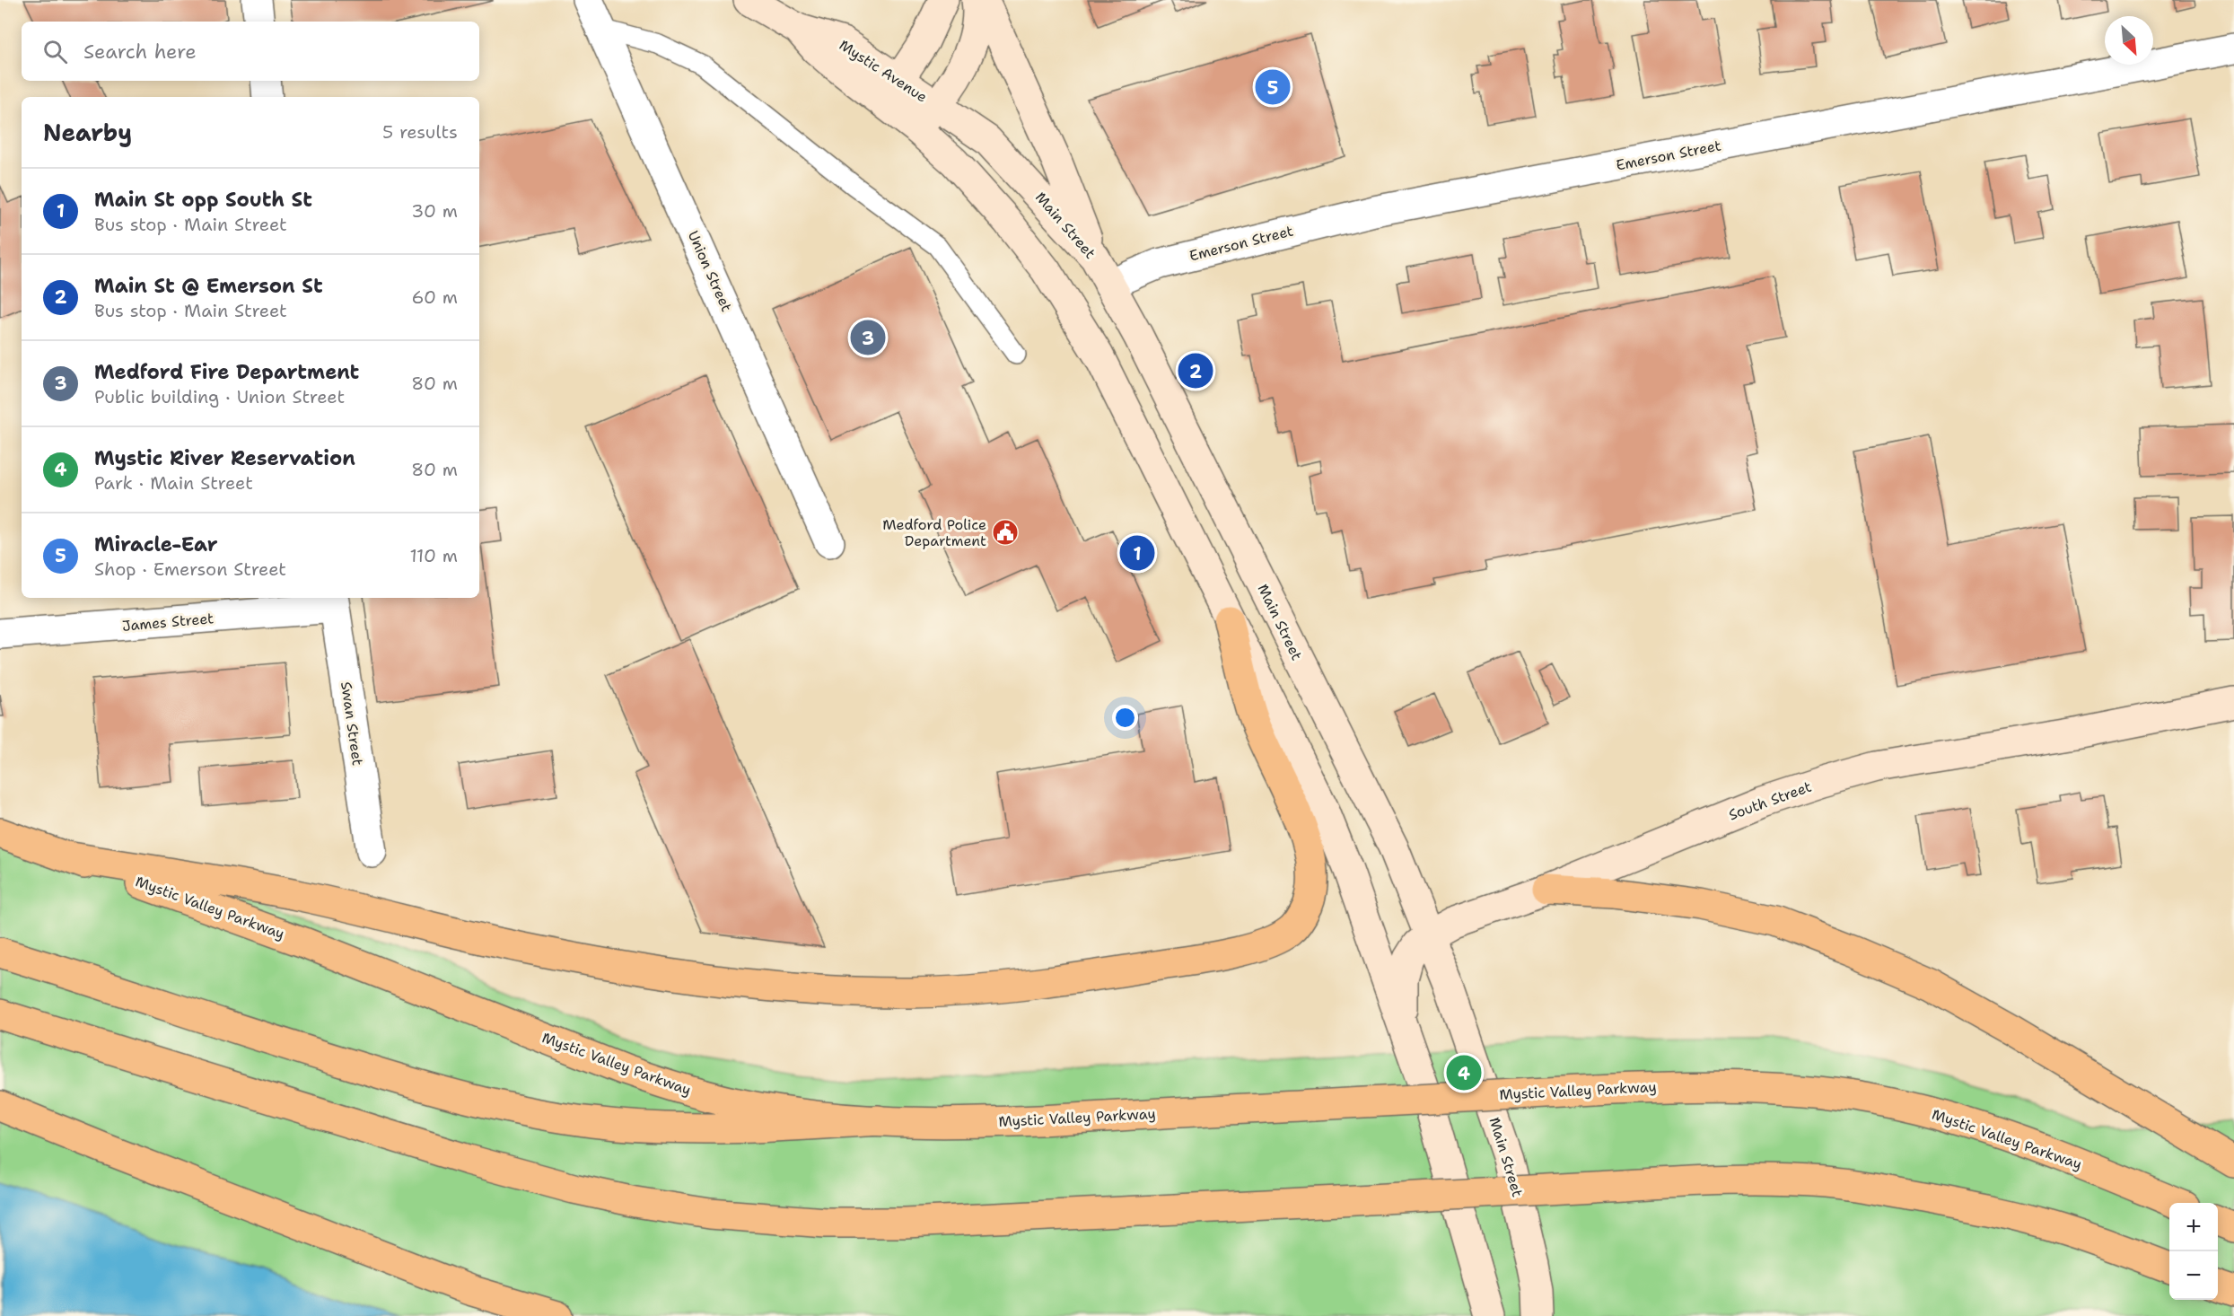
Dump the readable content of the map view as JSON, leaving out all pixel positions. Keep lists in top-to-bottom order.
{
  "streets": {
    "main road": [
      "Mystic Avenue",
      "Main Street",
      "South Street",
      "Mystic Valley Parkway"
    ],
    "street": [
      "Emerson Street",
      "Union Street",
      "James Street",
      "Swan Street"
    ]
  },
  "crossings": [
    ["Mystic Avenue", "Main Street"],
    ["Emerson Street", "Main Street"],
    ["Main Street", "South Street"],
    ["James Street", "Swan Street"]
  ],
  "places": {
    "public building": ["Medford Police Department"]
  },
  "north": "bottom right",
  "page": {
    "search": "Search here",
    "pins": [
      "5",
      "3",
      "2",
      "1",
      "4"
    ],
    "heading": ["Nearby", "5 results"],
    "list": [
      {
        "mark": "1",
        "name": "Main St opp South St",
        "note": "Bus stop · Main Street",
        "value": "30 m"
      },
      {
        "mark": "2",
        "name": "Main St @ Emerson St",
        "note": "Bus stop · Main Street",
        "value": "60 m"
      },
      {
        "mark": "3",
        "name": "Medford Fire Department",
        "note": "Public building · Union Street",
        "value": "80 m"
      },
      {
        "mark": "4",
        "name": "Mystic River Reservation",
        "note": "Park · Main Street",
        "value": "80 m"
      },
      {
        "mark": "5",
        "name": "Miracle-Ear",
        "note": "Shop · Emerson Street",
        "value": "110 m"
      }
    ],
    "map_buttons": ["+", "−"]
  }
}
